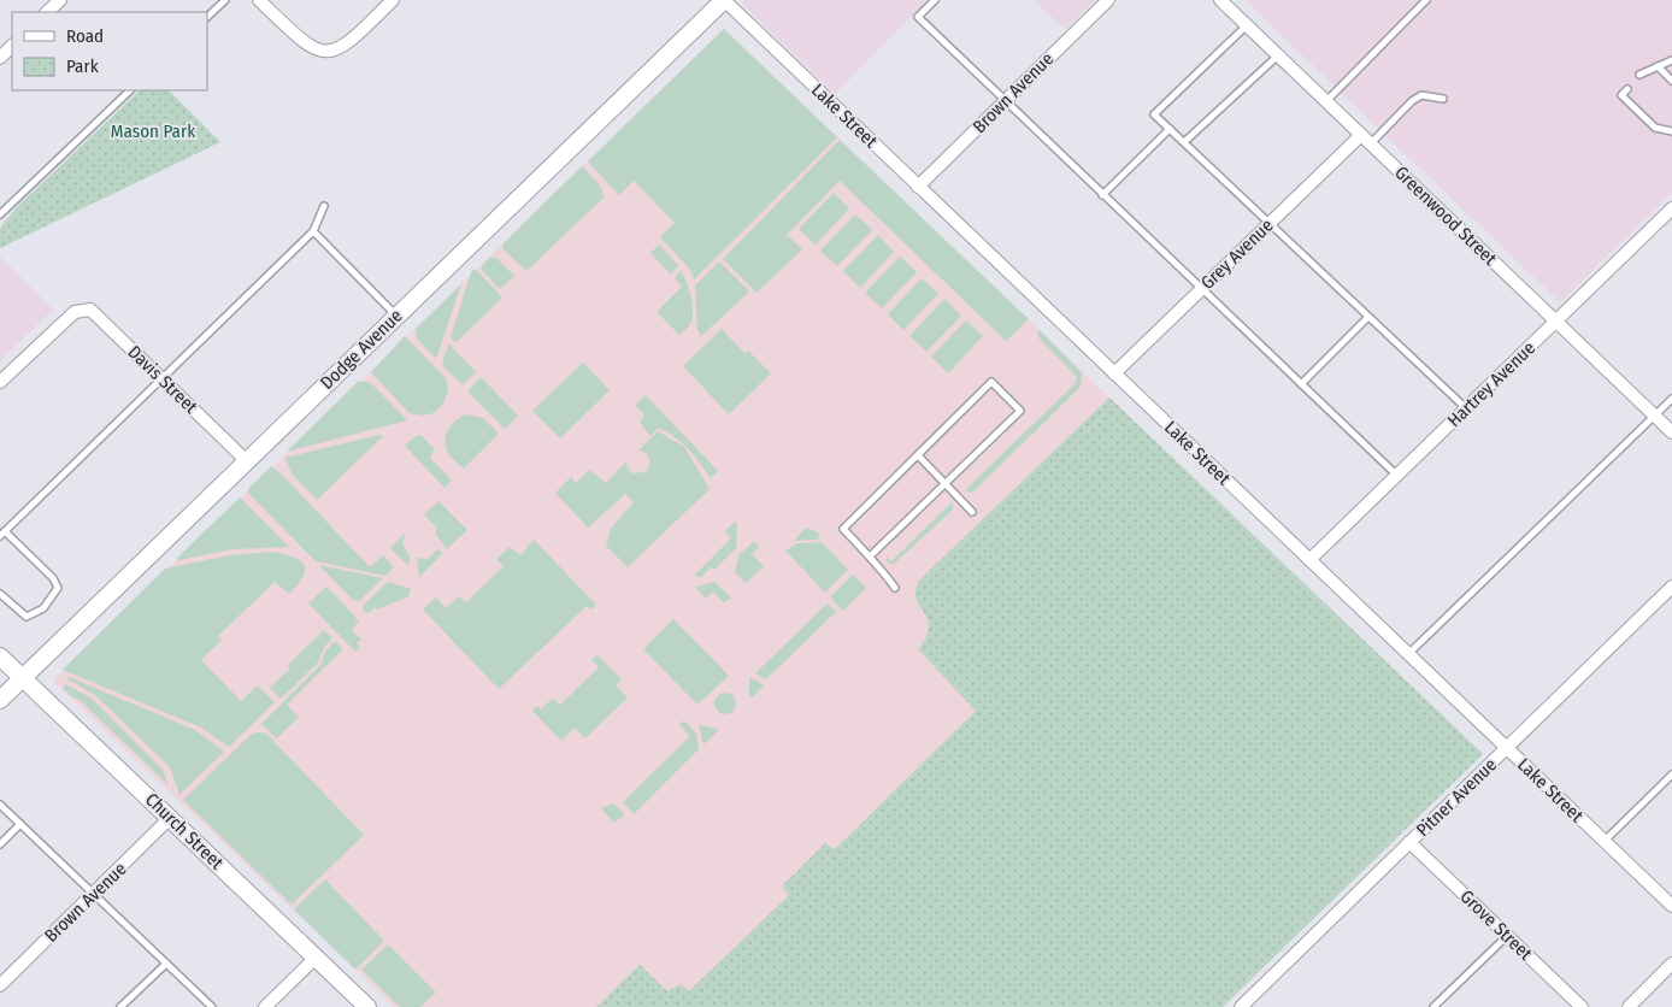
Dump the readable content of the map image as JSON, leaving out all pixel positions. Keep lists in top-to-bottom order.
{
  "streets": {
    "main road": ["Dodge Avenue", "Church Street"],
    "street": [
      "Brown Avenue",
      "Lake Street",
      "Greenwood Street",
      "Grey Avenue",
      "Davis Street",
      "Hartrey Avenue",
      "Pitner Avenue",
      "Grove Street"
    ]
  },
  "crossings": [
    ["Brown Avenue", "Lake Street"],
    ["Brown Avenue", "Church Street"],
    ["Lake Street", "Grey Avenue"],
    ["Lake Street", "Dodge Avenue"],
    ["Lake Street", "Hartrey Avenue"],
    ["Lake Street", "Pitner Avenue"],
    ["Greenwood Street", "Grey Avenue"],
    ["Greenwood Street", "Hartrey Avenue"],
    ["Dodge Avenue", "Davis Street"],
    ["Dodge Avenue", "Church Street"],
    ["Pitner Avenue", "Grove Street"]
  ],
  "parks": ["Mason Park"],
  "legend": ["Road", "Park"]
}
